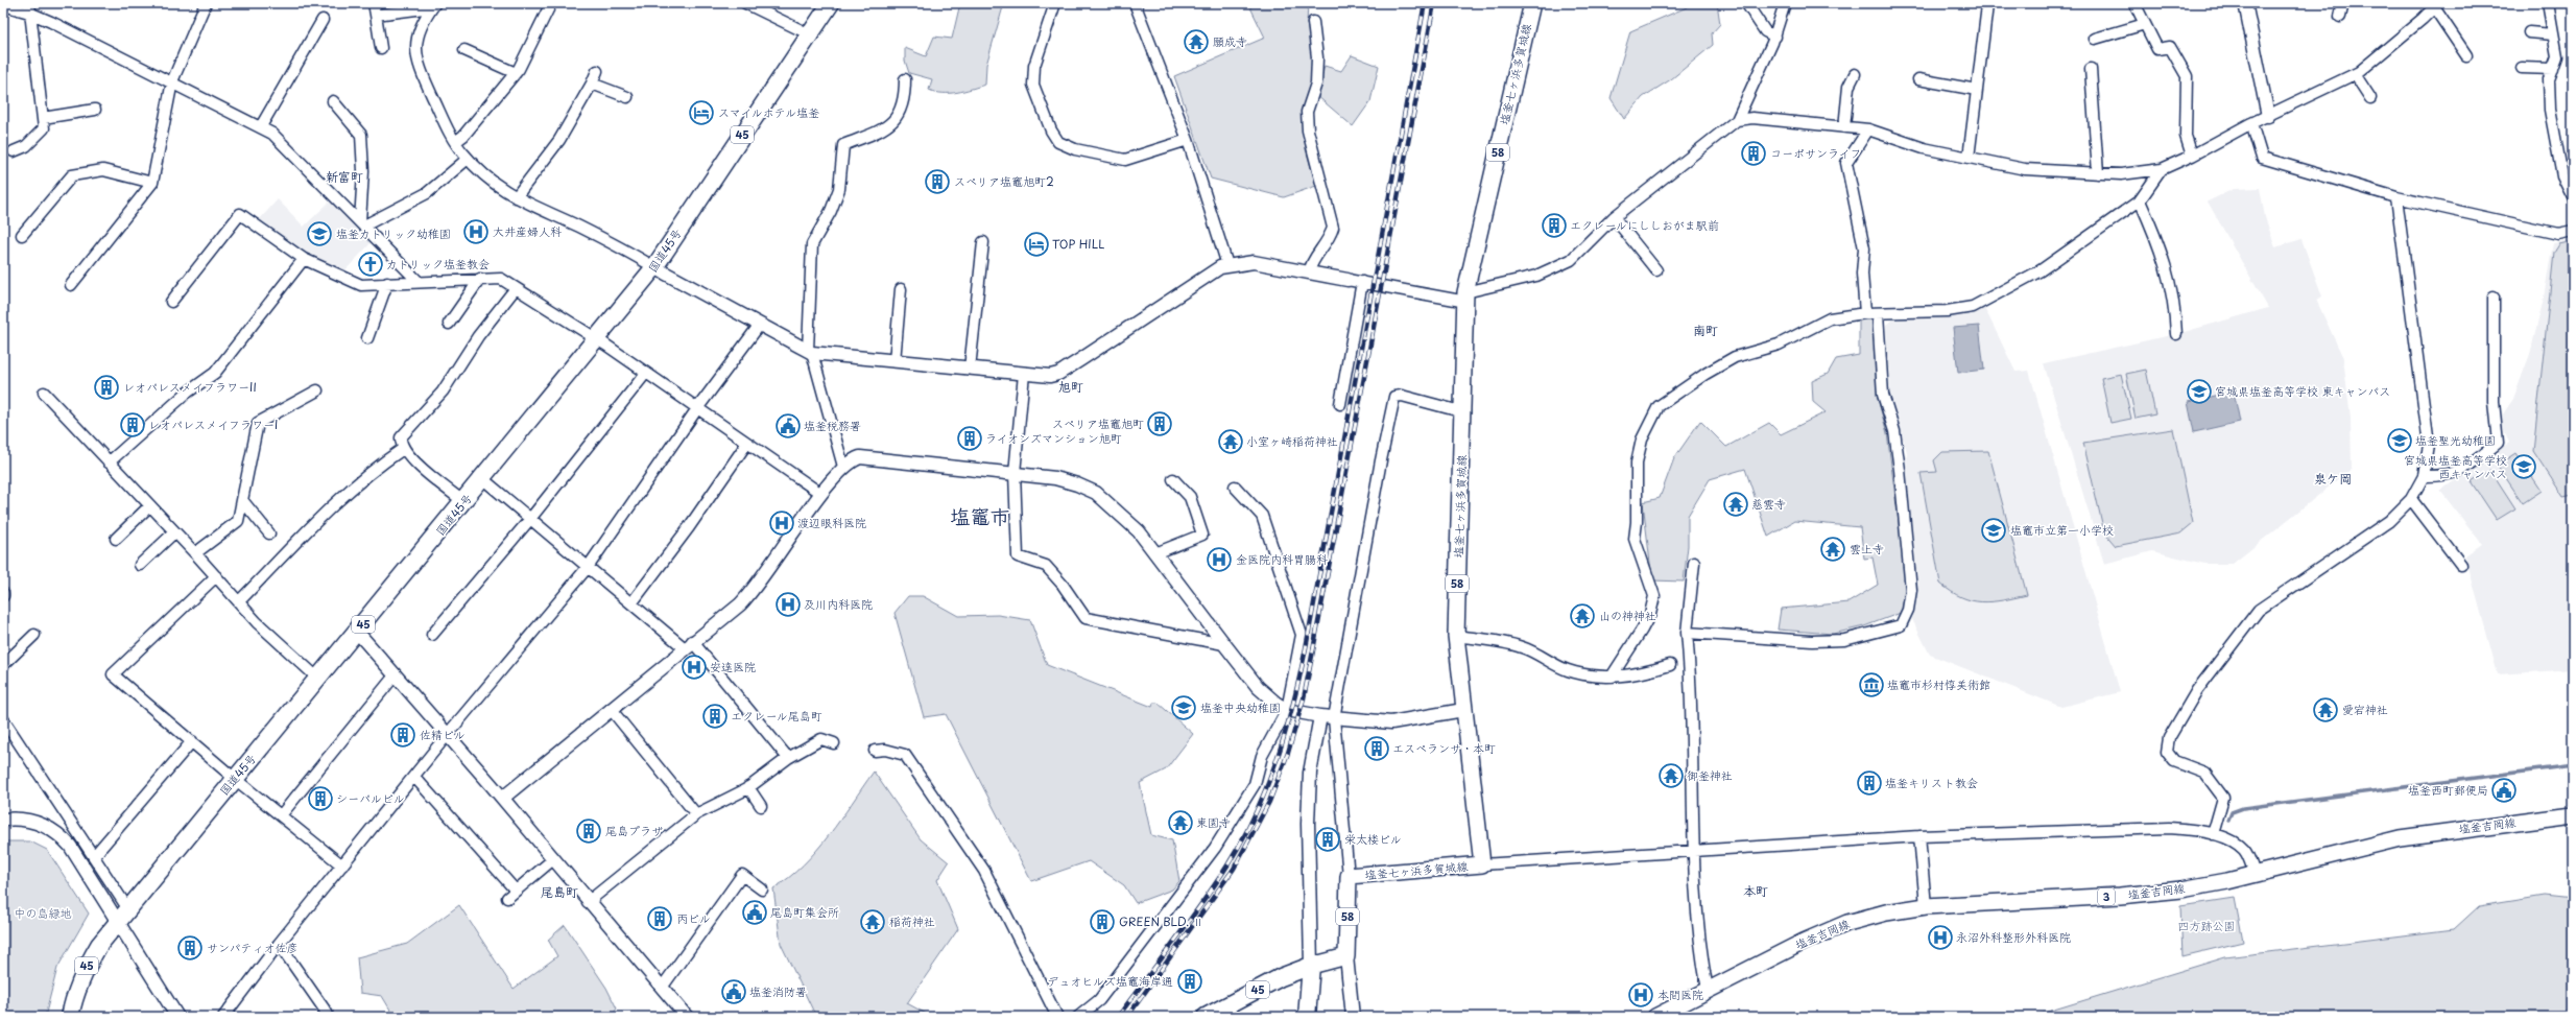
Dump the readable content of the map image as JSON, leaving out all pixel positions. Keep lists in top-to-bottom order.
{
  "streets": {
    "highway": ["45", "国道45号"],
    "main road": [
      "塩釜七ヶ浜多賀城線",
      "58",
      "塩釜吉岡線",
      "3"
    ]
  },
  "districts": [
    "新富町",
    "南町",
    "旭町",
    "泉ケ岡",
    "塩竈市",
    "本町",
    "尾島町"
  ],
  "parks": ["中の島緑地", "四方跡公園"],
  "places": {
    "temple": [
      "願成寺",
      "小室ヶ崎稲荷神社",
      "慈雲寺",
      "雲上寺",
      "山の神神社",
      "愛宕神社",
      "御釜神社",
      "東園寺",
      "稲荷神社"
    ],
    "hotel": ["スマイルホテル塩釜", "TOP HILL"],
    "building": [
      "コーポサンライフ",
      "スペリア塩竈旭町2",
      "エクレールにししおがま駅前",
      "レオパレスメイフラワーII",
      "スペリア塩竈旭町",
      "レオパレスメイフラワーI",
      "ライオンズマンション旭町",
      "エクレール尾島町",
      "佐精ビル",
      "エスペランサ・本町",
      "塩釜キリスト教会",
      "シーパルビル",
      "尾島プラザ",
      "栄太楼ビル",
      "丙ビル",
      "GREEN BLD. Ⅱ",
      "サンパティオ佐彦",
      "デュオヒルズ塩竈海岸通"
    ],
    "hospital": [
      "大井産婦人科",
      "渡辺眼科医院",
      "金医院内科胃腸科",
      "及川内科医院",
      "安達医院",
      "永沼外科整形外科医院",
      "本間医院"
    ],
    "school or university": [
      "塩釜カトリック幼稚園",
      "宮城県塩釜高等学校 東キャンパス",
      "塩釜聖光幼稚園",
      "宮城県塩釜高等学校 西キャンパス",
      "塩竈市立第一小学校",
      "塩釜中央幼稚園"
    ],
    "church": ["カトリック塩釜教会"],
    "public building": [
      "塩釜税務署",
      "塩釜西町郵便局",
      "尾島町集会所",
      "塩釜消防署"
    ],
    "museum": ["塩竈市杉村惇美術館"]
  }
}
